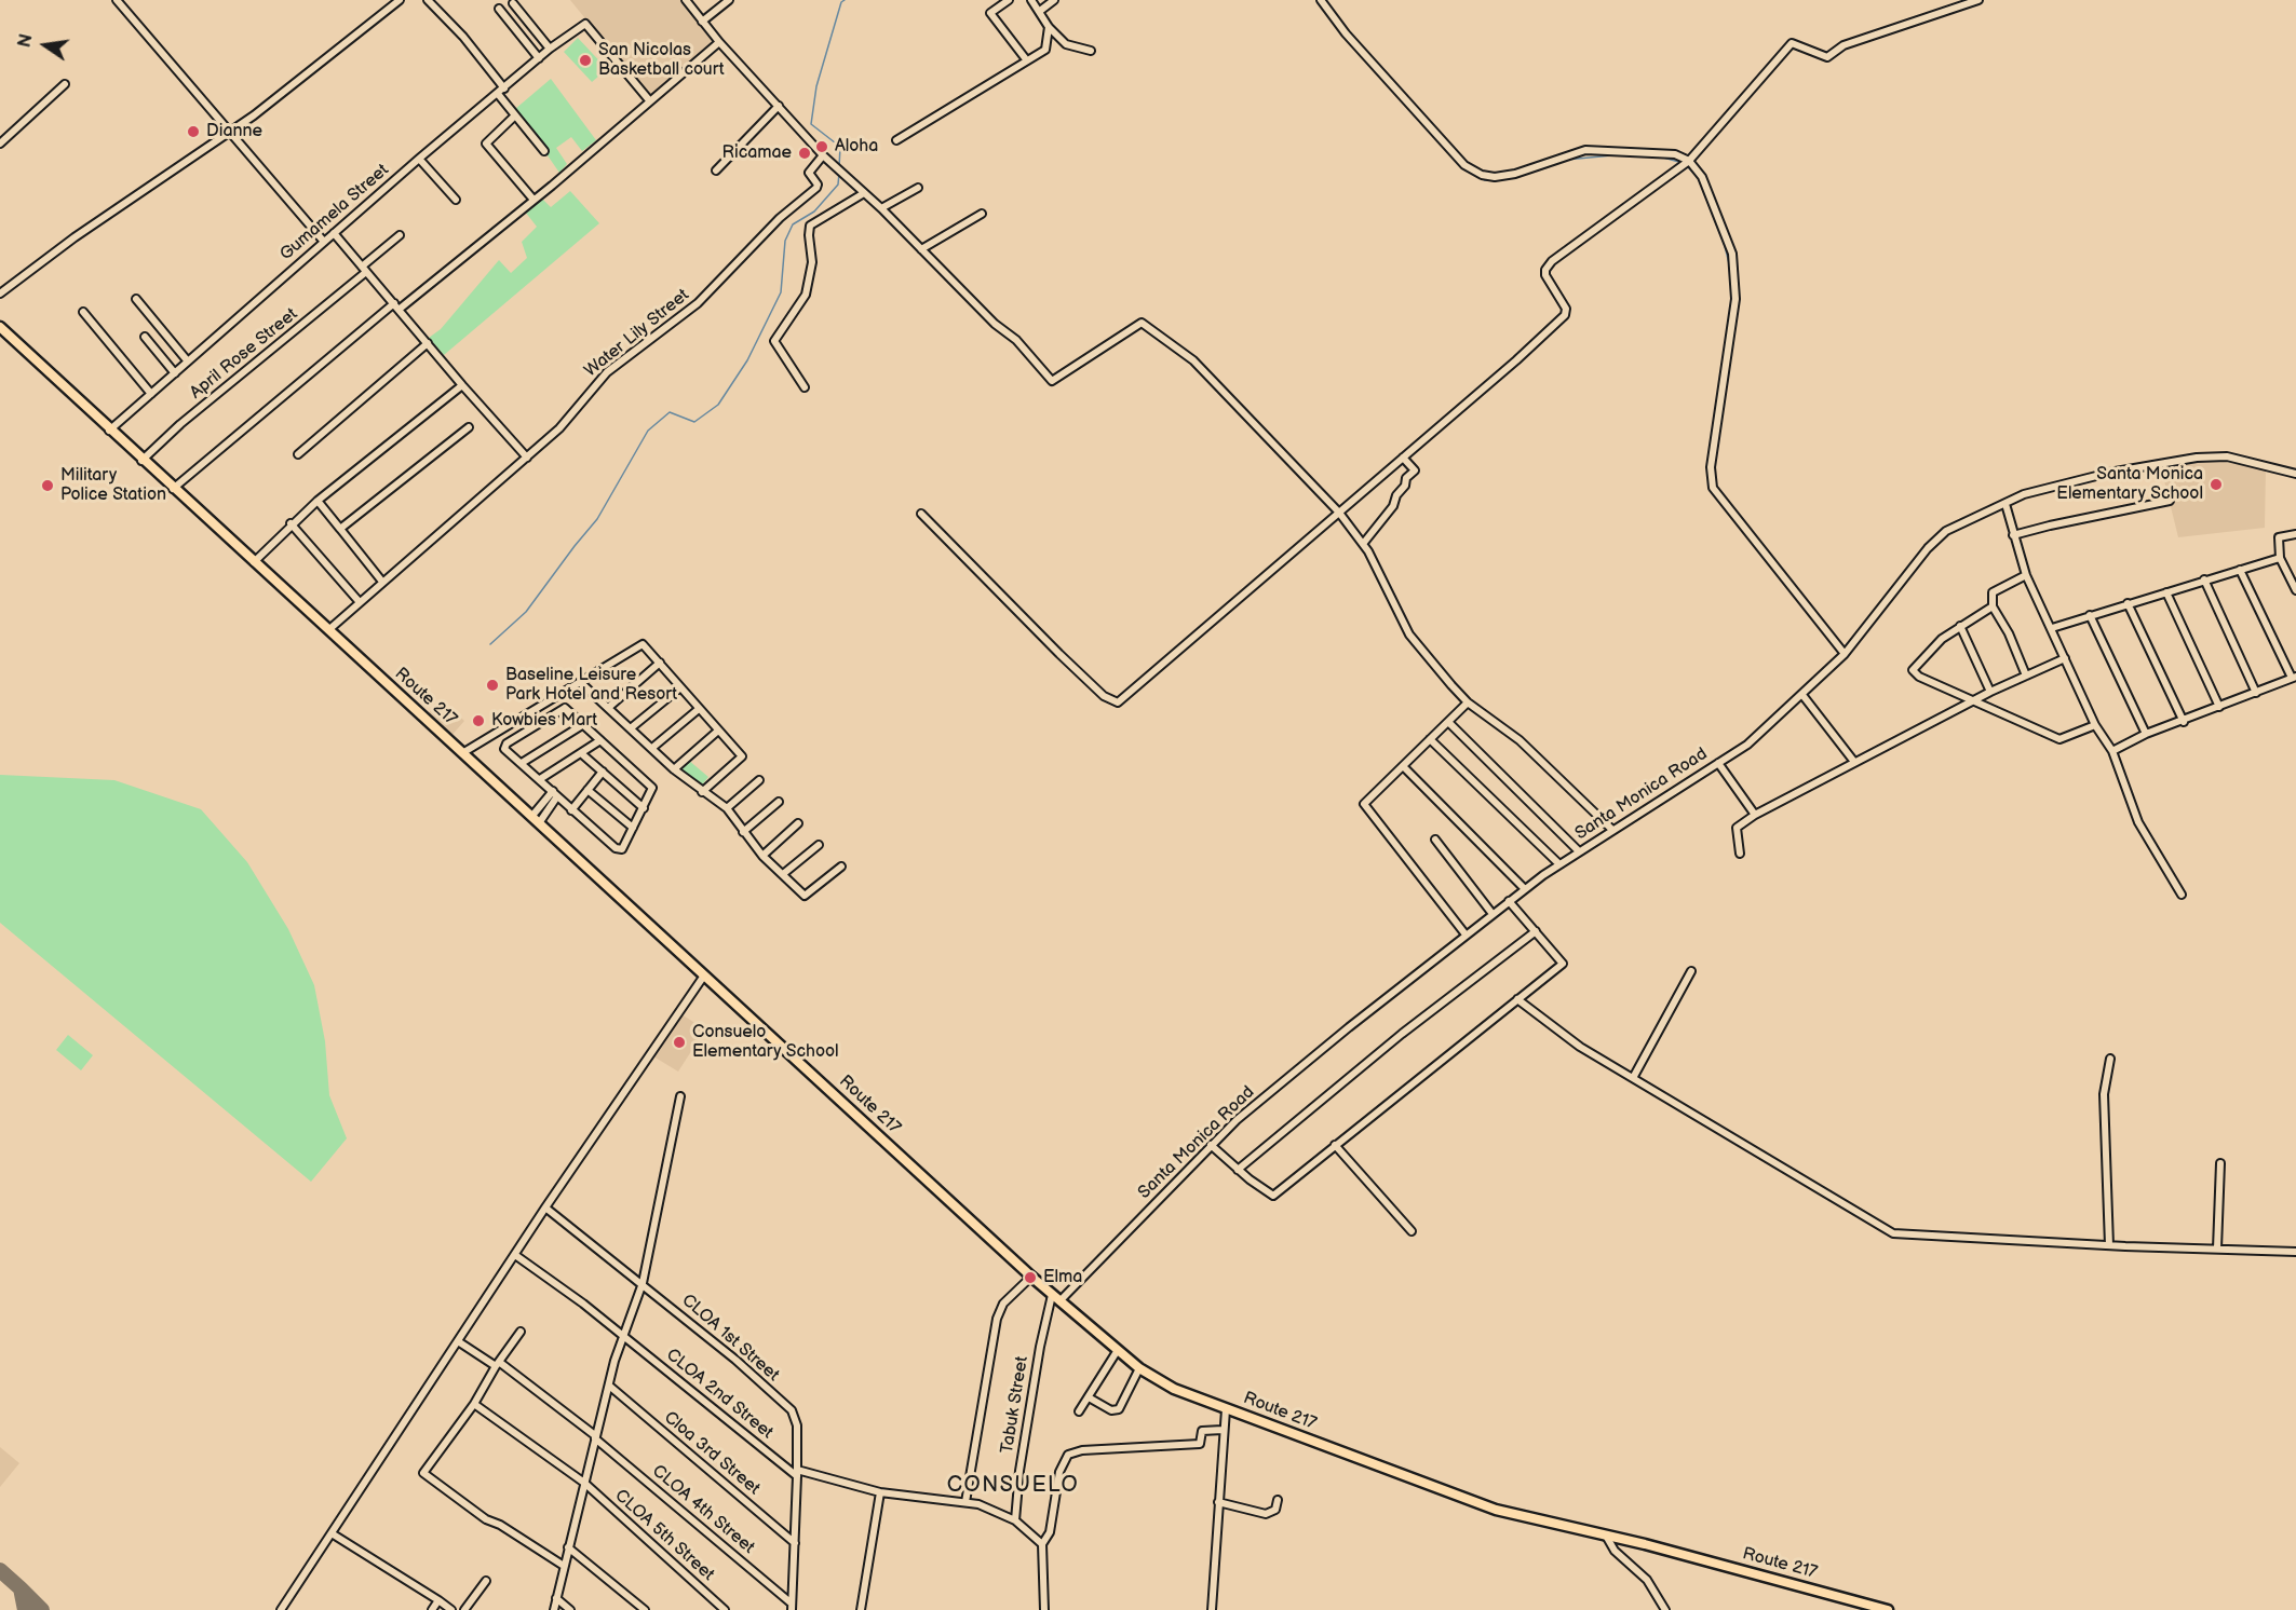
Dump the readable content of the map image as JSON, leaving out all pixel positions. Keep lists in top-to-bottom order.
{
  "streets": {
    "main road": ["Route 217"],
    "street": [
      "Gumamela Street",
      "Water Lily Street",
      "April Rose Street",
      "Santa Monica Road",
      "CLOA 1st Street",
      "CLOA 2nd Street",
      "Tabuk Street",
      "Cloa 3rd Street",
      "CLOA 4th Street",
      "CLOA 5th Street"
    ]
  },
  "crossings": [
    ["Gumamela Street", "Route 217"],
    ["Water Lily Street", "Route 217"],
    ["April Rose Street", "Route 217"],
    ["Route 217", "Santa Monica Road"],
    ["Route 217", "Tabuk Street"],
    ["Santa Monica Road", "Tabuk Street"],
    ["CLOA 1st Street", "CLOA 2nd Street"]
  ],
  "districts": ["CONSUELO"],
  "places": [
    "San Nicolas Basketball court",
    "Dianne",
    "Aloha",
    "Ricamae",
    "Santa Monica Elementary School",
    "Military Police Station",
    "Baseline Leisure Park Hotel and Resort",
    "Kowbies Mart",
    "Consuelo Elementary School",
    "Elma"
  ],
  "north": "left"
}
